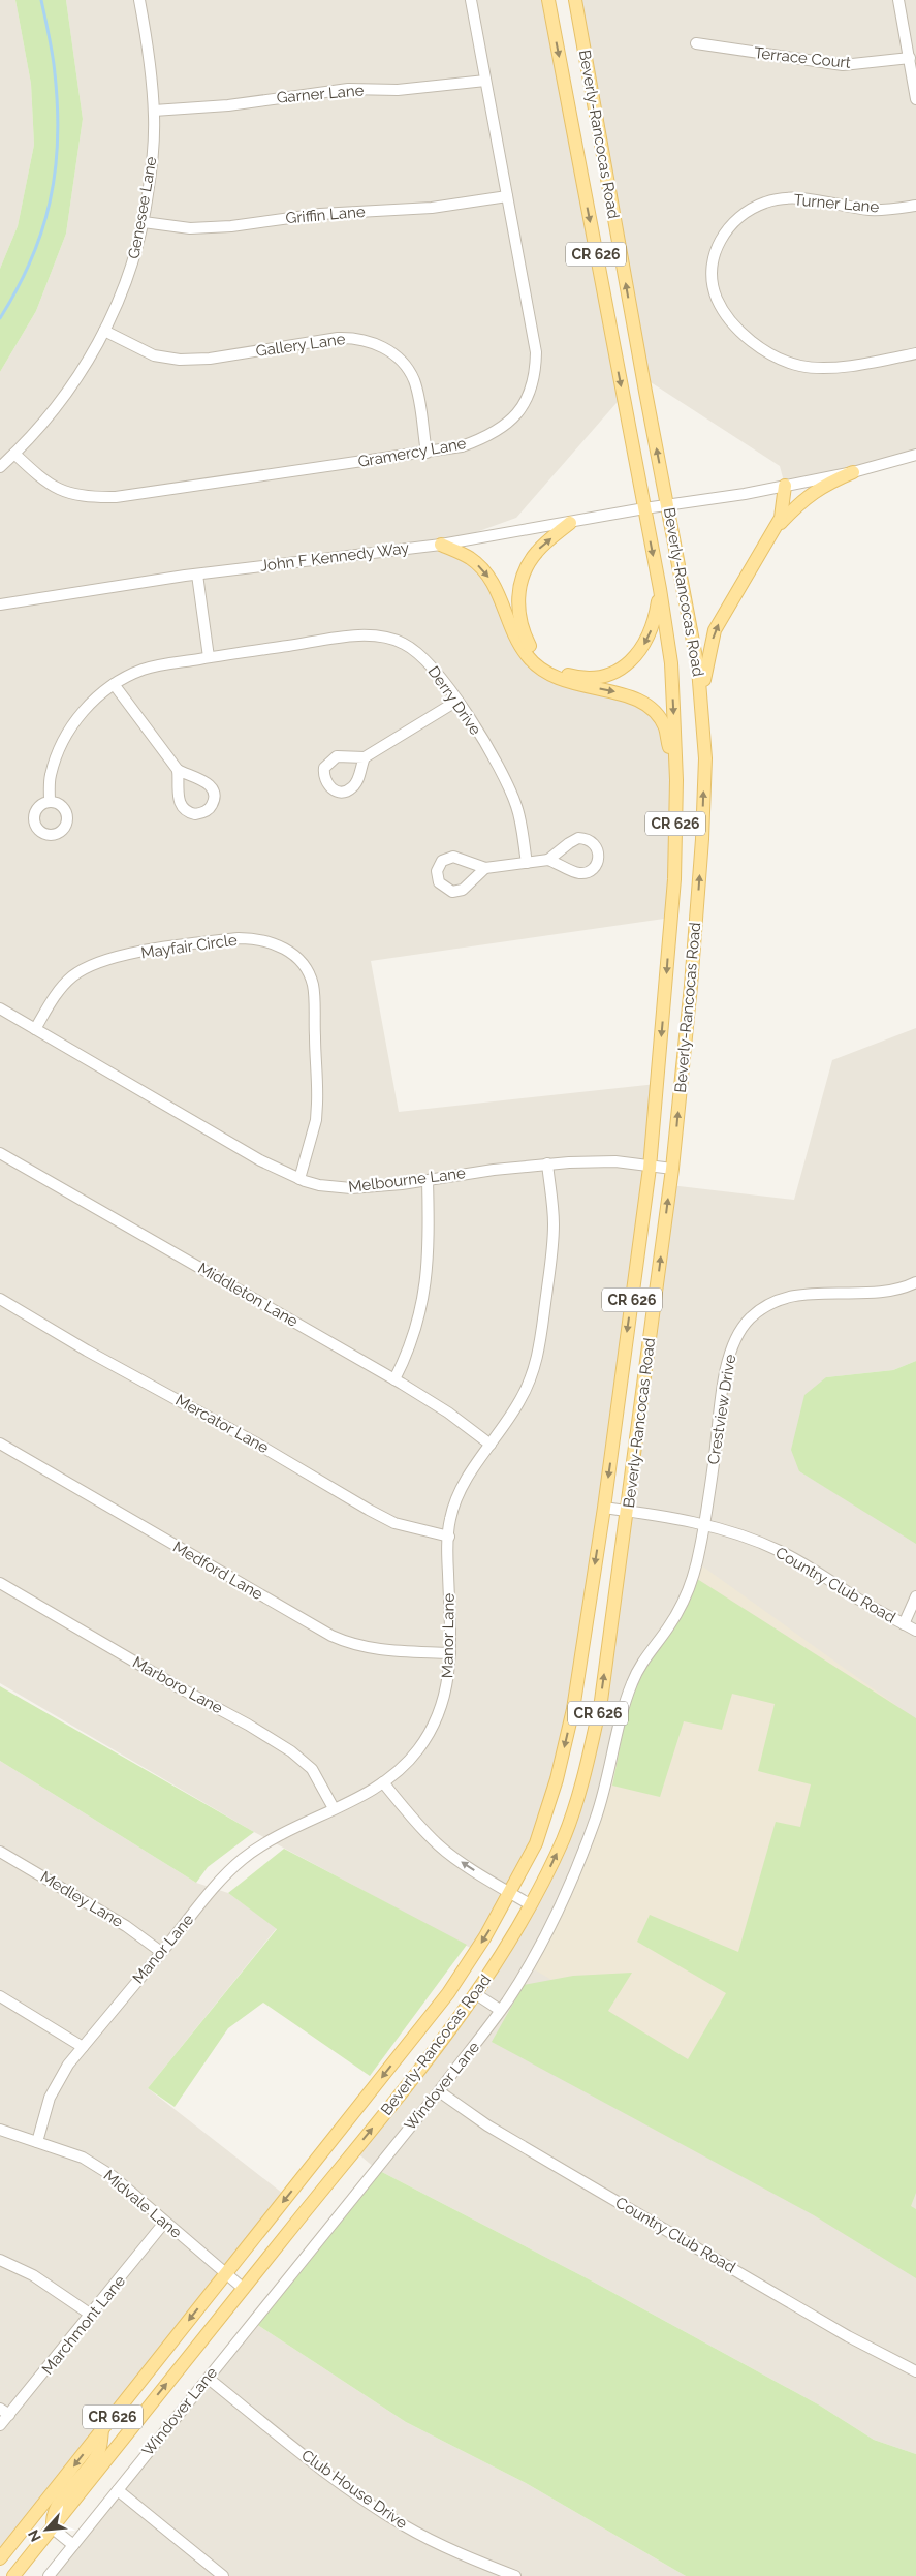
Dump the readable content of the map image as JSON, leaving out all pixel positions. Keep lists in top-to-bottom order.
{
  "streets": {
    "main road": ["Beverly-Rancocas Road", "CR 626"],
    "street": [
      "Terrace Court",
      "Garner Lane",
      "Turner Lane",
      "Genesee Lane",
      "Griffin Lane",
      "Gallery Lane",
      "Gramercy Lane",
      "John F Kennedy Way",
      "Derry Drive",
      "Mayfair Circle",
      "Melbourne Lane",
      "Middleton Lane",
      "Crestview Drive",
      "Mercator Lane",
      "Medford Lane",
      "Country Club Road",
      "Manor Lane",
      "Marboro Lane",
      "Medley Lane",
      "Windover Lane",
      "Midvale Lane",
      "Marchmont Lane",
      "Club House Drive"
    ]
  },
  "crossings": [
    ["Garner Lane", "Genesee Lane"],
    ["Garner Lane", "Gramercy Lane"],
    ["Beverly-Rancocas Road", "John F Kennedy Way"],
    ["Beverly-Rancocas Road", "Melbourne Lane"],
    ["Beverly-Rancocas Road", "Country Club Road"],
    ["Beverly-Rancocas Road", "Midvale Lane"],
    ["Genesee Lane", "Griffin Lane"],
    ["Genesee Lane", "Gallery Lane"],
    ["Genesee Lane", "Gramercy Lane"],
    ["Griffin Lane", "Gramercy Lane"],
    ["Gallery Lane", "Gramercy Lane"],
    ["Mayfair Circle", "Melbourne Lane"],
    ["Melbourne Lane", "Manor Lane"],
    ["Middleton Lane", "Manor Lane"],
    ["Crestview Drive", "Country Club Road"],
    ["Crestview Drive", "Windover Lane"],
    ["Mercator Lane", "Manor Lane"],
    ["Medford Lane", "Manor Lane"],
    ["Country Club Road", "Windover Lane"],
    ["Manor Lane", "Marboro Lane"],
    ["Manor Lane", "Medley Lane"],
    ["Manor Lane", "Midvale Lane"],
    ["Windover Lane", "Club House Drive"],
    ["Midvale Lane", "Marchmont Lane"]
  ],
  "north": "bottom left"
}
